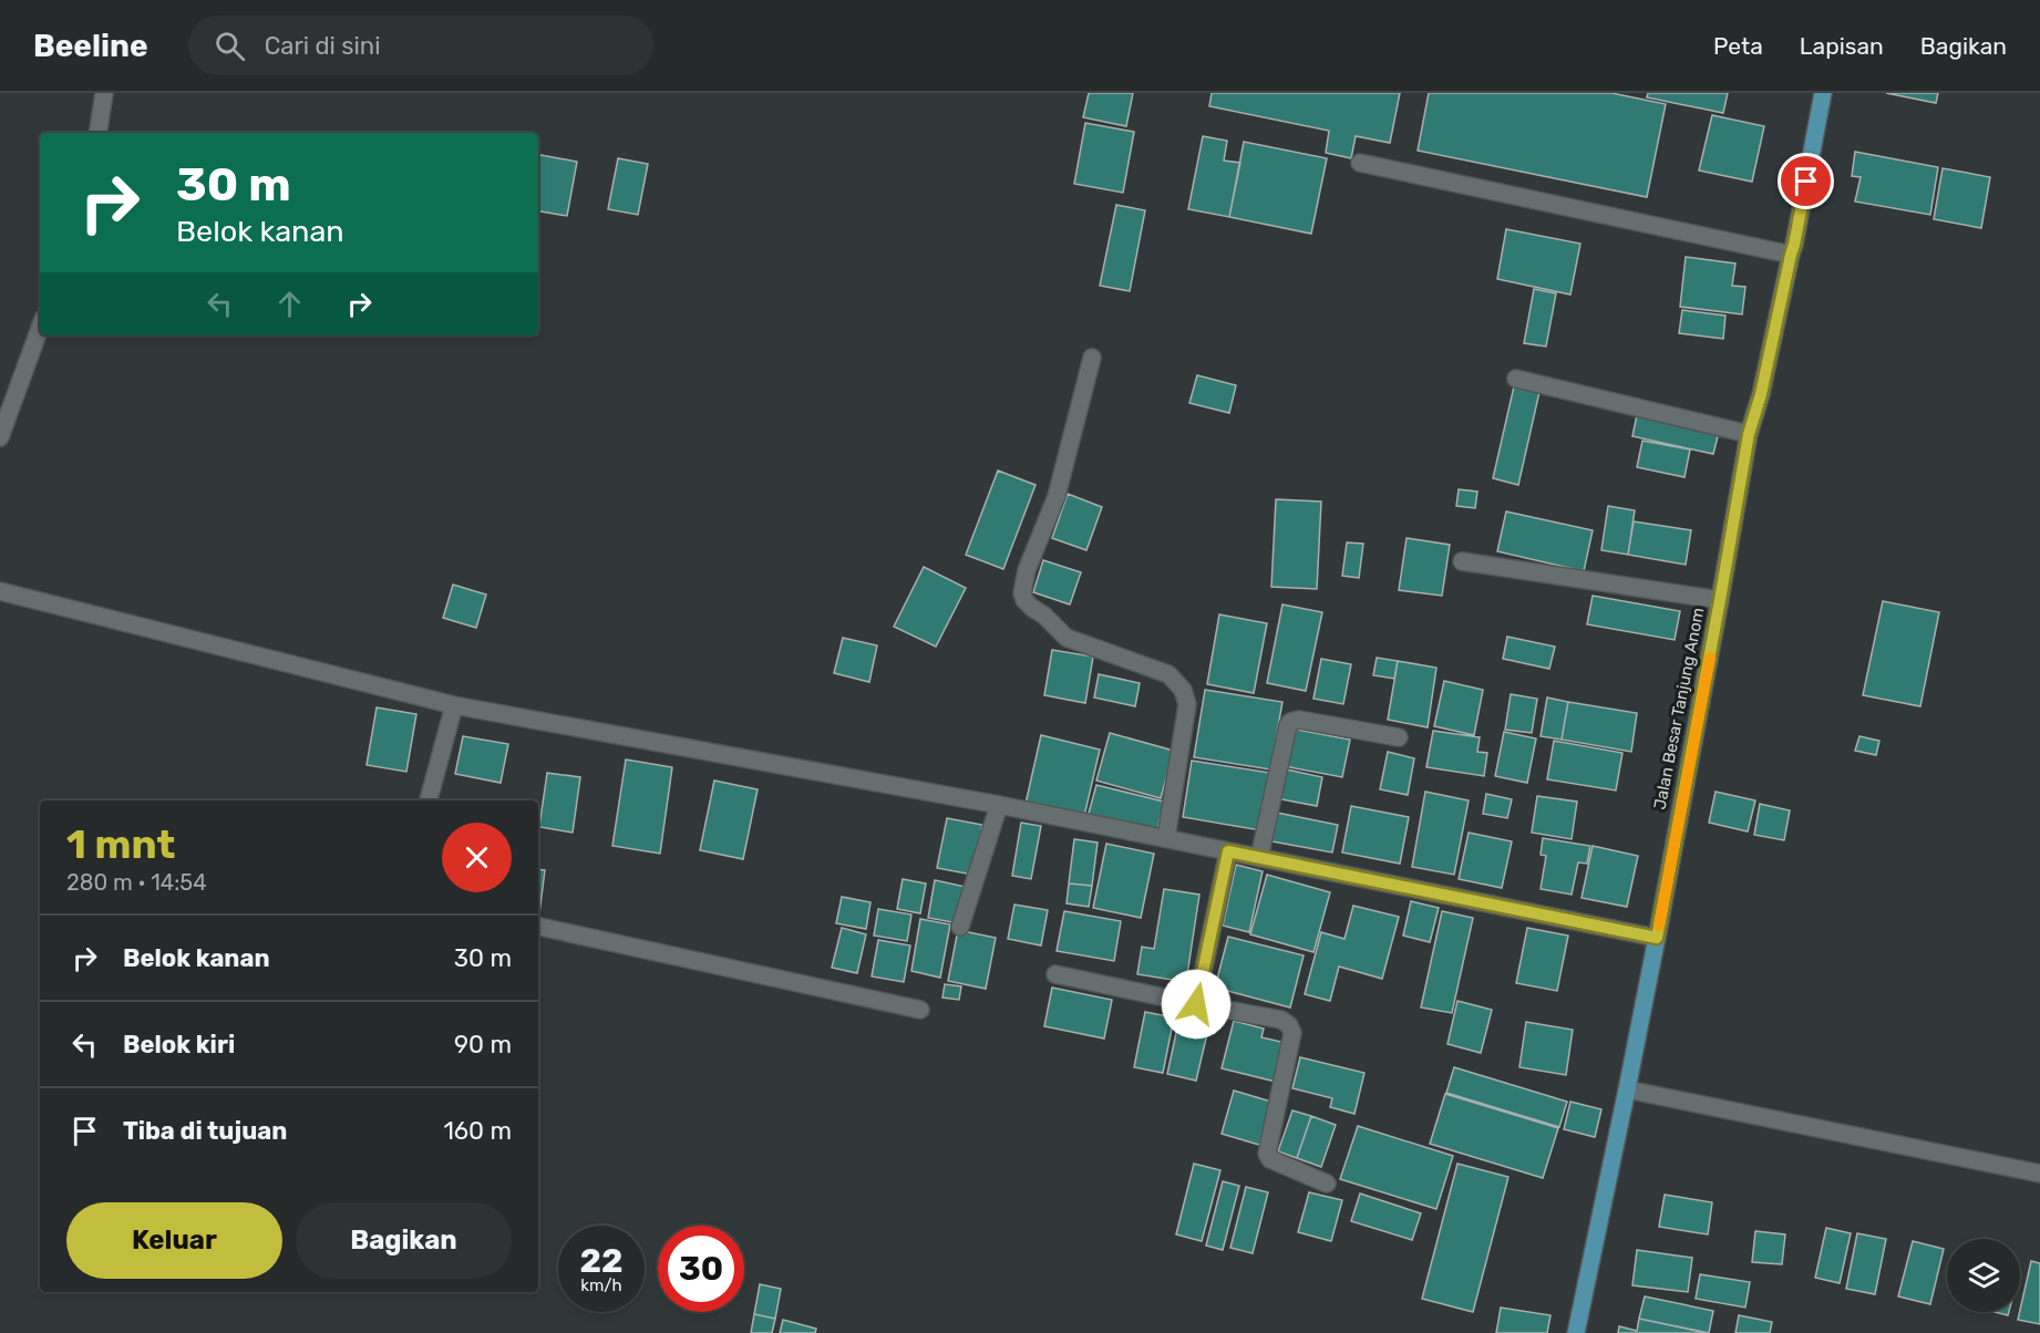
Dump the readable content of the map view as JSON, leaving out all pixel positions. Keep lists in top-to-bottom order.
{
  "streets": {
    "main road": ["Jalan Besar Tanjung Anom"]
  },
  "page": {
    "header": "Beeline",
    "search": "Cari di sini",
    "nav": ["Peta", "Lapisan", "Bagikan"],
    "turn": ["30 m", "Belok kanan"],
    "heading": ["1 mnt", "280 m · 14:54"],
    "list": [
      {
        "name": "Belok kanan",
        "value": "30 m"
      },
      {
        "name": "Belok kiri",
        "value": "90 m"
      },
      {
        "name": "Tiba di tujuan",
        "value": "160 m"
      }
    ],
    "buttons": ["Keluar", "Bagikan"],
    "speed": "22 km/h",
    "limit": "30"
  }
}
